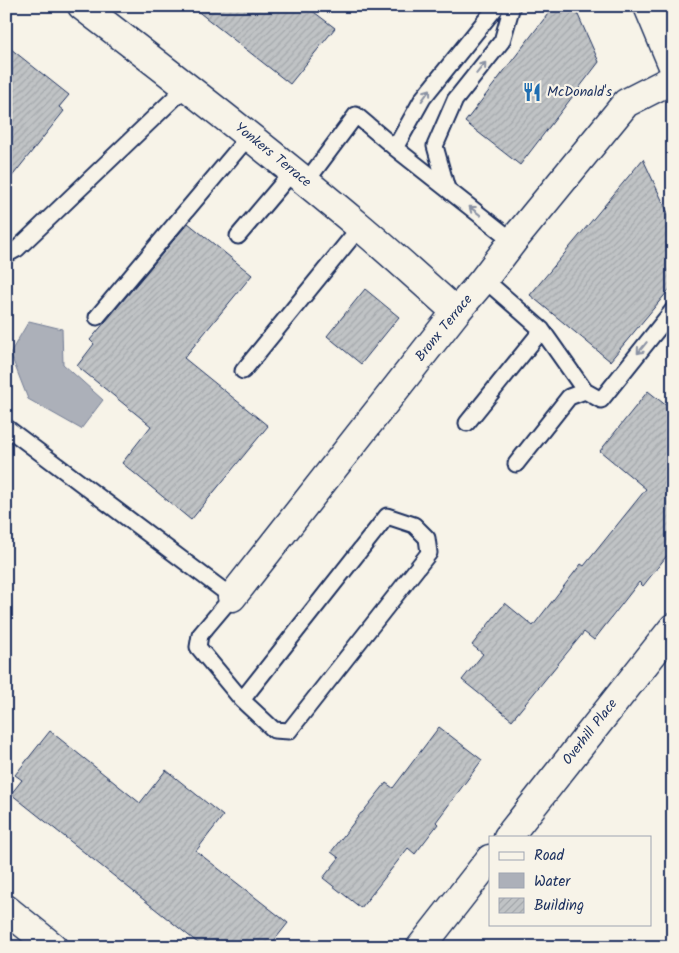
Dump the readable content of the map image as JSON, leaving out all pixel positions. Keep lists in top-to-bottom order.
{
  "streets": {
    "street": ["Yonkers Terrace", "Bronx Terrace", "Overhill Place"]
  },
  "crossings": [
    ["Yonkers Terrace", "Bronx Terrace"]
  ],
  "places": {
    "restaurant": ["McDonald's"]
  },
  "legend": ["Road", "Water", "Building"]
}
